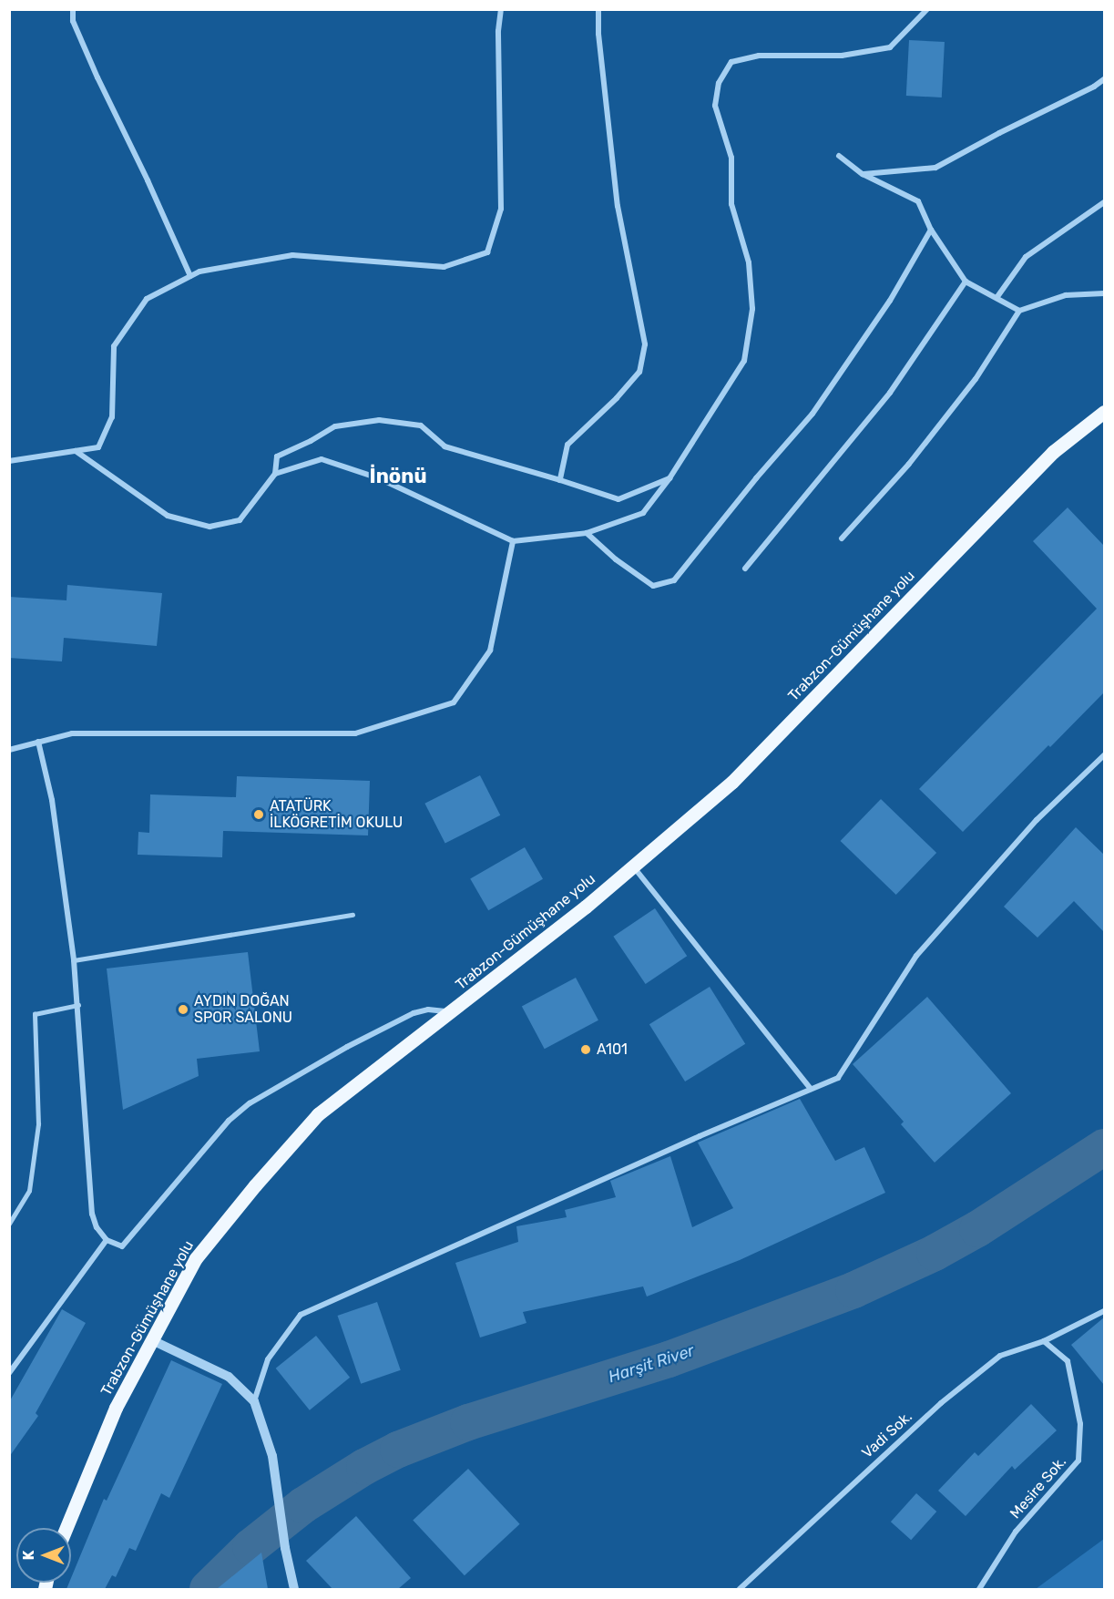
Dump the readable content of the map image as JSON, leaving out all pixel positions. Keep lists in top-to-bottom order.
{
  "streets": {
    "main road": ["Trabzon-Gümüşhane yolu"],
    "street": ["Vadi Sok.", "Mesire Sok."]
  },
  "crossings": [
    ["Vadi Sok.", "Mesire Sok."]
  ],
  "districts": ["İnönü"],
  "water": ["Harşit River"],
  "places": ["ATATÜRK İLKÖGRETİM OKULU", "AYDIN DOĞAN SPOR SALONU", "A101"],
  "north": "left"
}
